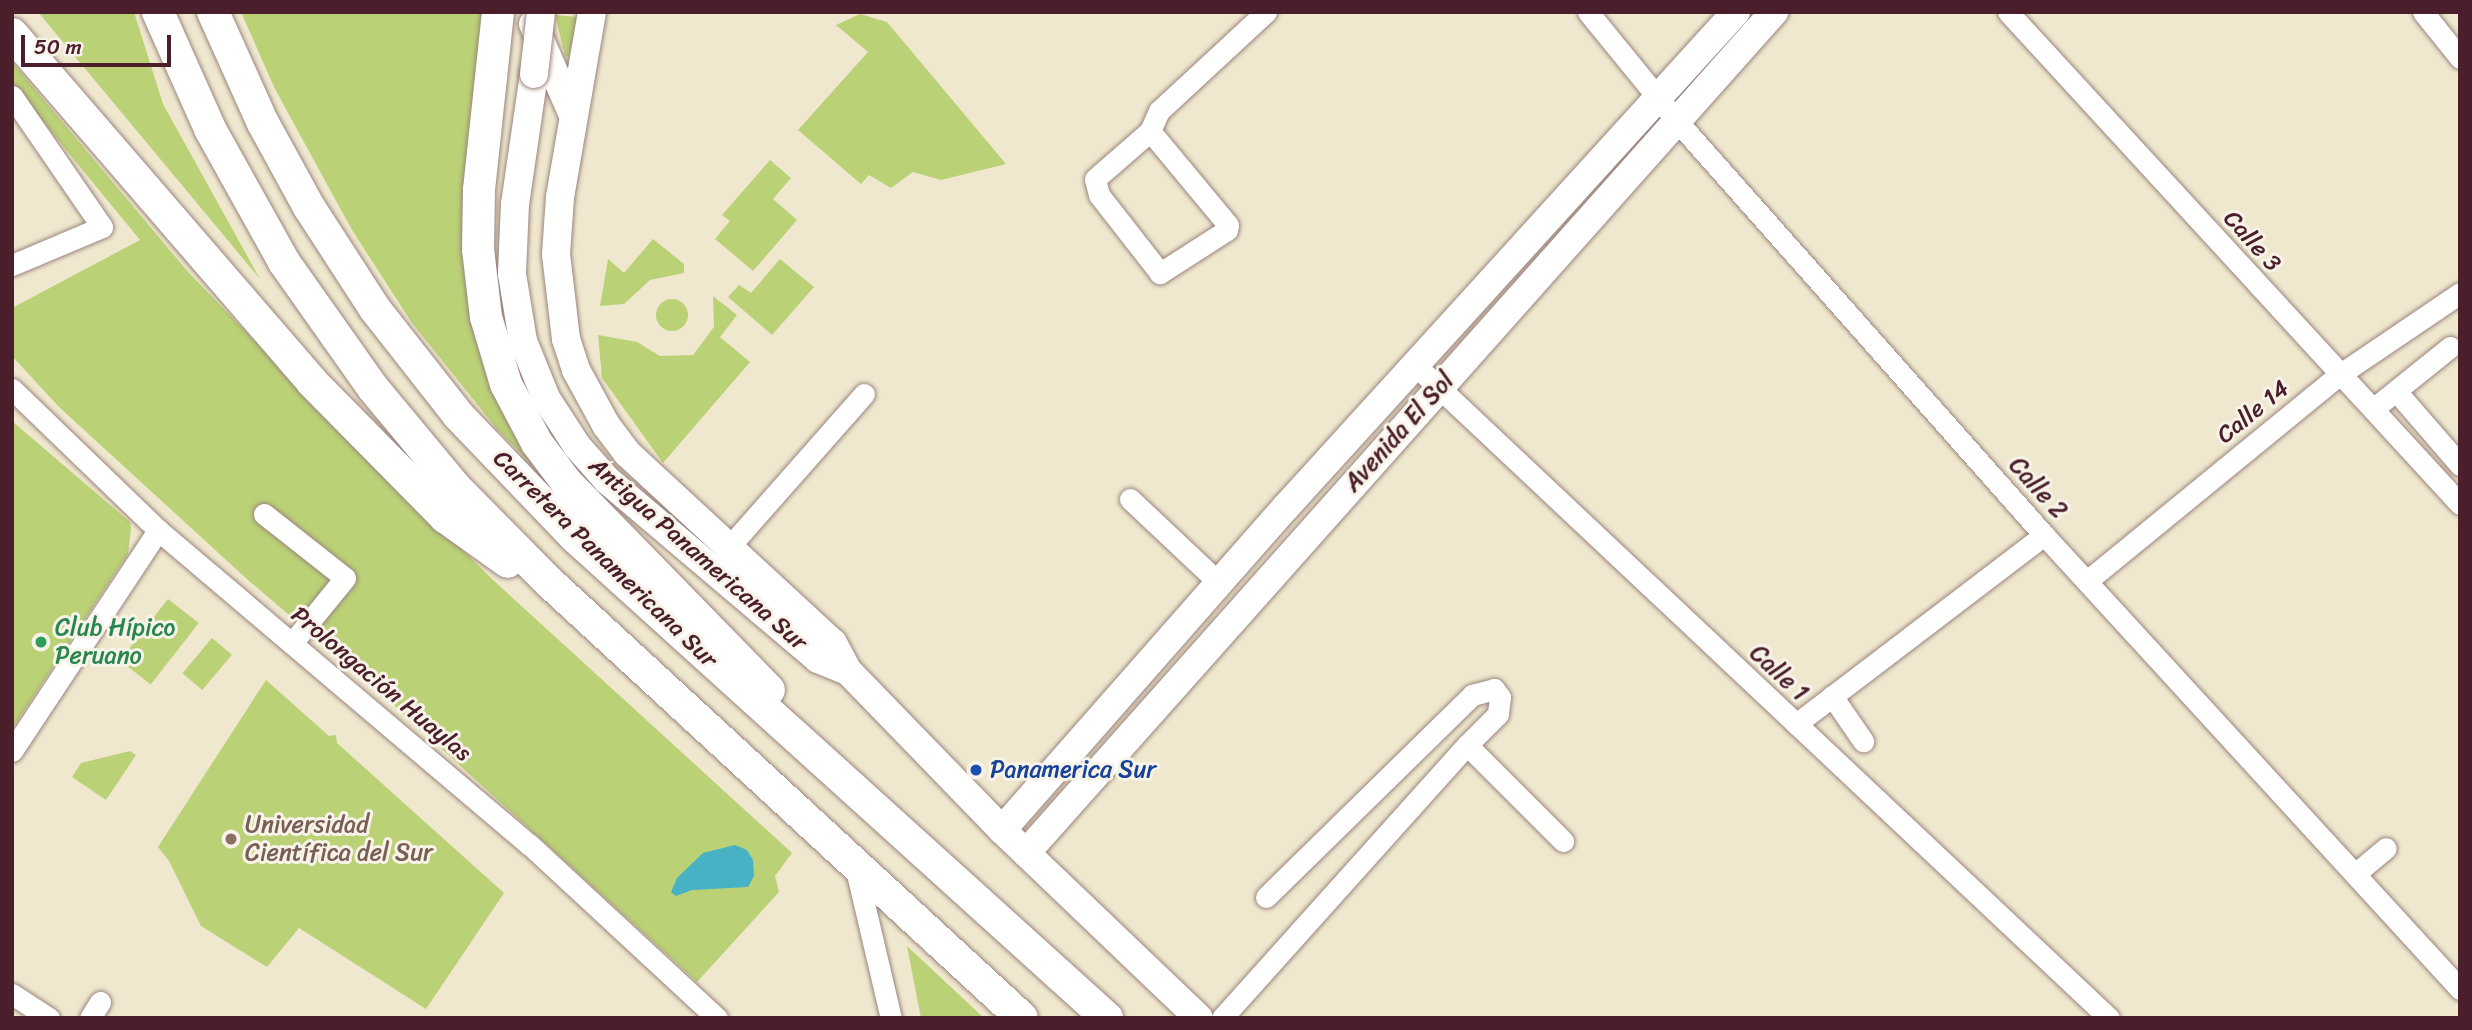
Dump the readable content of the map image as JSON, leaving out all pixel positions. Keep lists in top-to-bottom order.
{
  "streets": {
    "highway": ["Carretera Panamericana Sur"],
    "main road": ["Avenida El Sol", "Antigua Panamericana Sur"],
    "street": [
      "Calle 3",
      "Calle 14",
      "Calle 2",
      "Calle 1",
      "Prolongación Huaylas"
    ]
  },
  "crossings": [
    ["Calle 3", "Calle 14"],
    ["Calle 14", "Calle 2"],
    ["Avenida El Sol", "Calle 2"],
    ["Avenida El Sol", "Antigua Panamericana Sur"],
    ["Avenida El Sol", "Calle 1"]
  ],
  "places": ["Club Hípico Peruano", "Panamerica Sur", "Universidad Científica del Sur"],
  "scale_bar": "50 m"
}
